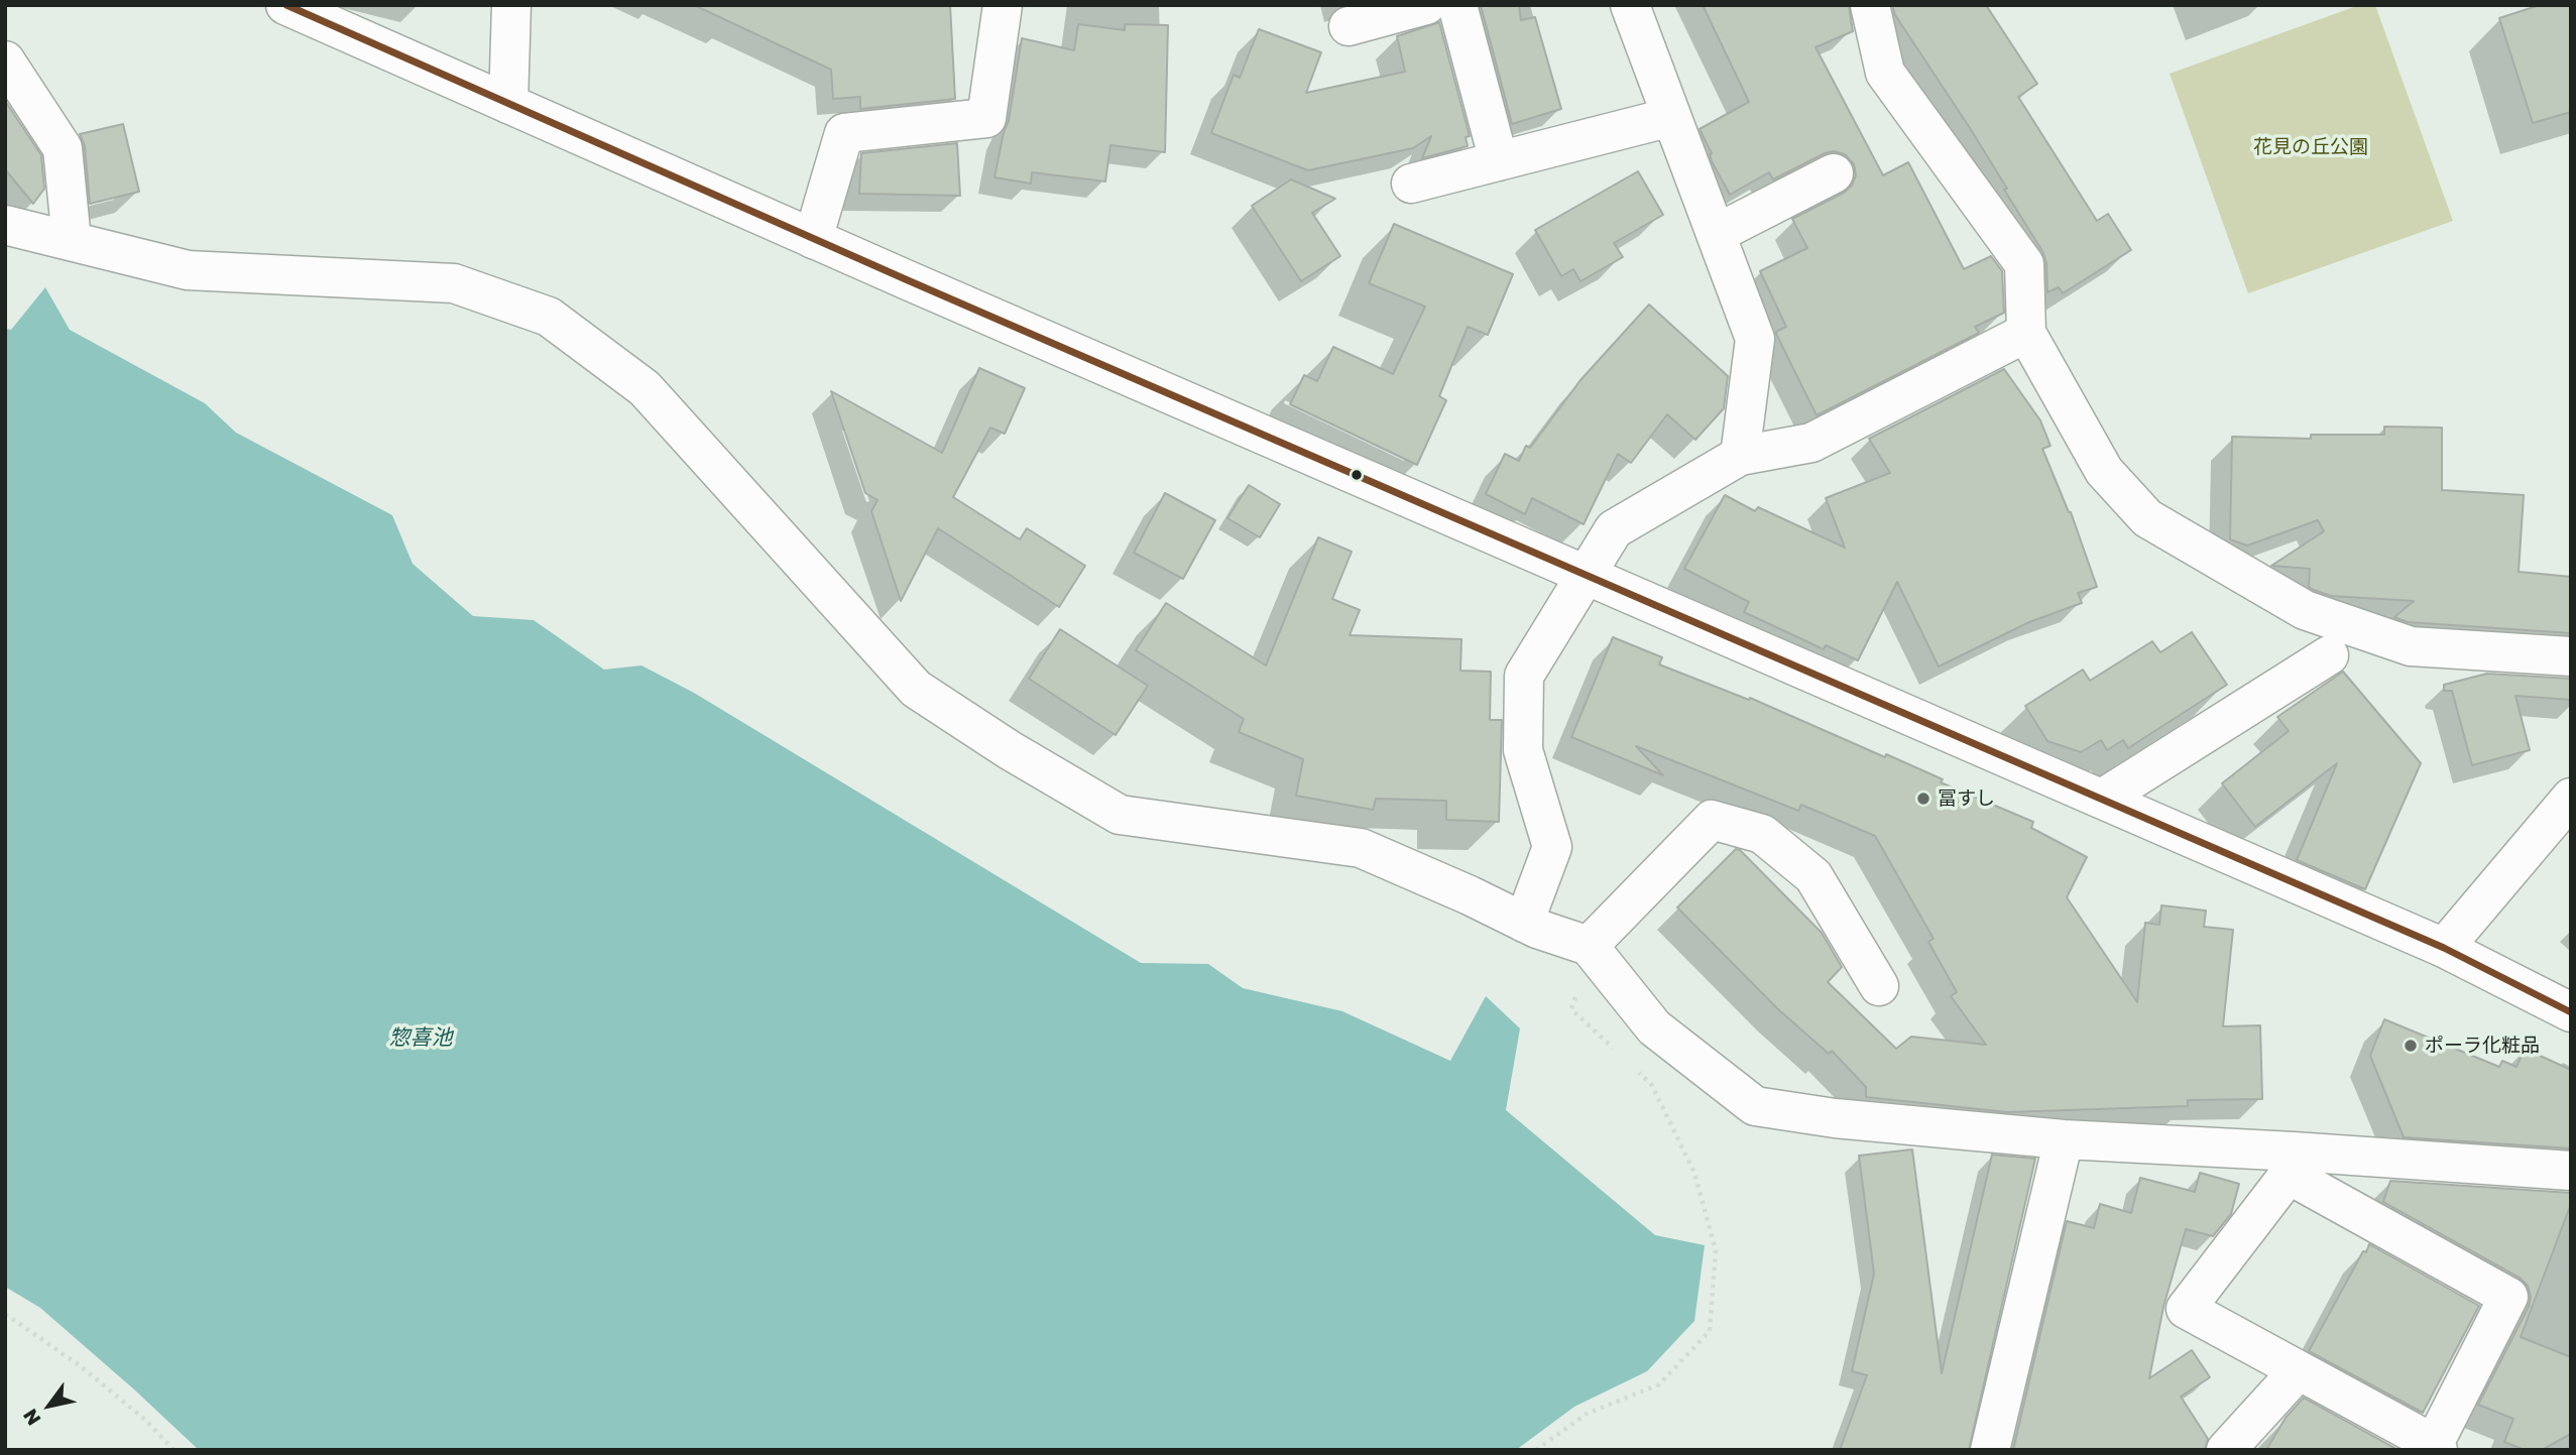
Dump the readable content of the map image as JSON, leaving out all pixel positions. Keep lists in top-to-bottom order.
{
  "water": ["惣喜池"],
  "parks": ["花見の丘公園"],
  "places": ["冨すし", "ポーラ化粧品"],
  "north": "bottom left"
}
